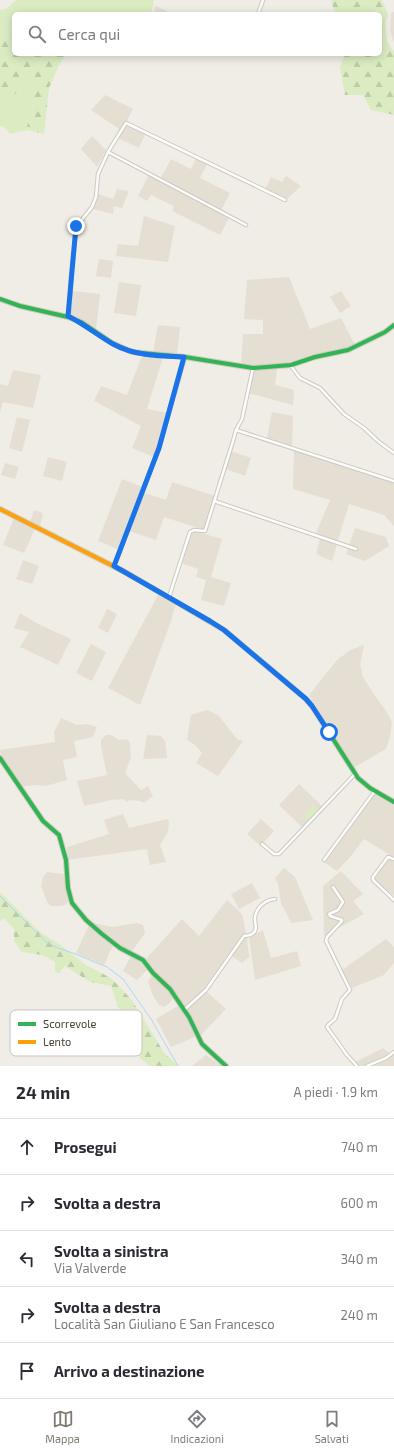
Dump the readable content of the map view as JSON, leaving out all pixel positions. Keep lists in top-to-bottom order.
{
  "legend": ["Scorrevole", "Lento"],
  "page": {
    "search": "Cerca qui",
    "heading": ["24 min", "A piedi · 1.9 km"],
    "list": [
      ["Prosegui", "740 m"],
      ["Svolta a destra", "600 m"],
      ["Svolta a sinistra", "Via Valverde", "340 m"],
      ["Svolta a destra", "Località San Giuliano E San Francesco", "240 m"],
      "Arrivo a destinazione"
    ],
    "nav": ["Mappa", "Indicazioni", "Salvati"]
  }
}
